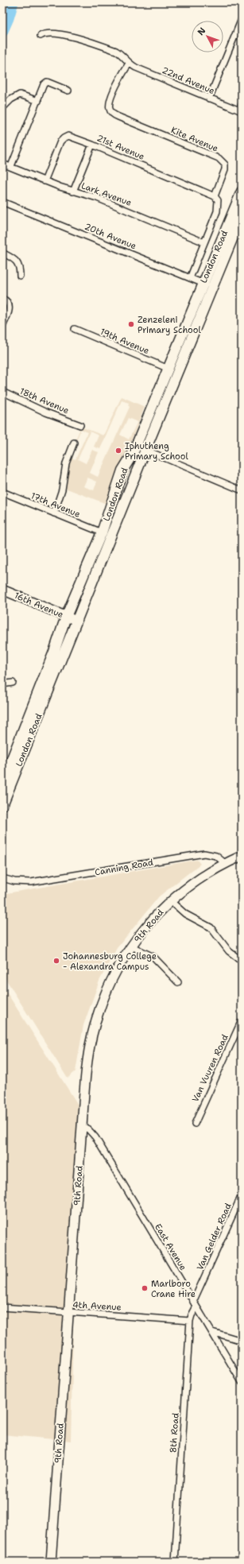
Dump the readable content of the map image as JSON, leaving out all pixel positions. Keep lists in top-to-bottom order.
{
  "streets": {
    "main road": ["London Road", "16th Avenue", "9th Road"],
    "street": [
      "22nd Avenue",
      "Kite Avenue",
      "21st Avenue",
      "Lark Avenue",
      "20th Avenue",
      "19th Avenue",
      "18th Avenue",
      "17th Avenue",
      "Canning Road",
      "Van Vuuren Road",
      "Van Gelder Road",
      "East Avenue",
      "4th Avenue",
      "8th Road"
    ]
  },
  "crossings": [
    ["22nd Avenue", "Kite Avenue"],
    ["Kite Avenue", "21st Avenue"],
    ["Kite Avenue", "Lark Avenue"],
    ["Kite Avenue", "20th Avenue"],
    ["21st Avenue", "Lark Avenue"],
    ["20th Avenue", "London Road"],
    ["London Road", "19th Avenue"],
    ["London Road", "17th Avenue"],
    ["London Road", "16th Avenue"],
    ["Canning Road", "9th Road"],
    ["9th Road", "East Avenue"],
    ["9th Road", "4th Avenue"],
    ["Van Gelder Road", "East Avenue"],
    ["Van Gelder Road", "8th Road"],
    ["East Avenue", "8th Road"],
    ["4th Avenue", "8th Road"]
  ],
  "places": [
    "Zenzeleni Primary School",
    "Iphutheng Primary School",
    "Johannesburg College - Alexandra Campus",
    "Marlboro Crane Hire"
  ],
  "north": "top left"
}
